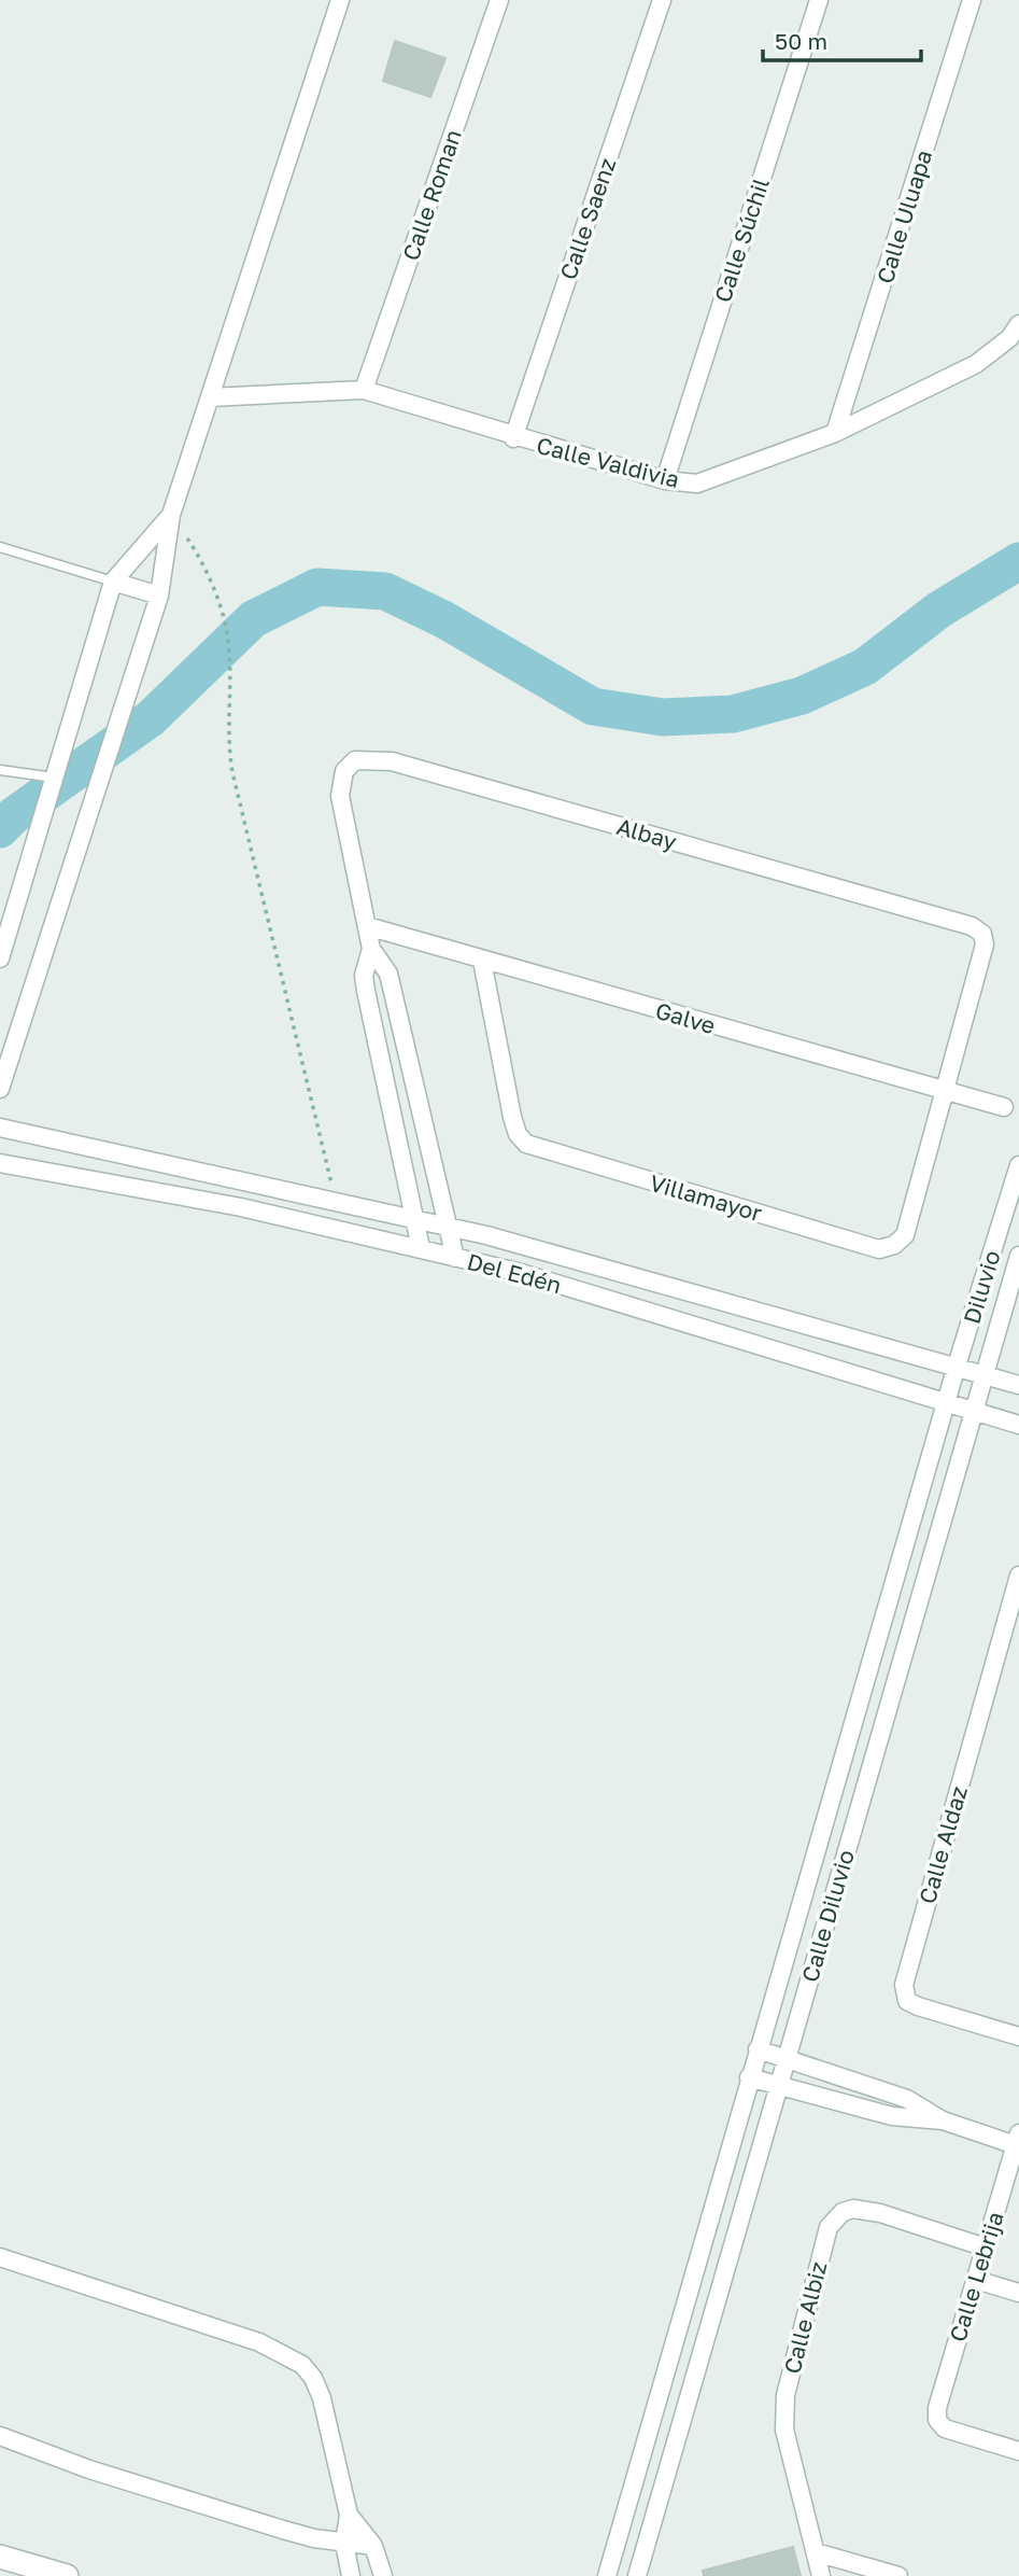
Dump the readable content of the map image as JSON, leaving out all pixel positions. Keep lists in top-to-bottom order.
{
  "streets": {
    "street": [
      "Calle Roman",
      "Calle Uluapa",
      "Calle Saenz",
      "Calle Súchil",
      "Calle Valdivia",
      "Albay",
      "Galve",
      "Villamayor",
      "Del Edén",
      "Diluvio",
      "Calle Aldaz",
      "Calle Diluvio",
      "Calle Lebrija",
      "Calle Albiz"
    ]
  },
  "crossings": [
    ["Calle Roman", "Calle Valdivia"],
    ["Calle Uluapa", "Calle Valdivia"],
    ["Calle Saenz", "Calle Valdivia"],
    ["Calle Súchil", "Calle Valdivia"],
    ["Albay", "Galve"],
    ["Albay", "Villamayor"],
    ["Albay", "Del Edén"],
    ["Galve", "Villamayor"],
    ["Del Edén", "Diluvio"],
    ["Del Edén", "Calle Diluvio"],
    ["Calle Lebrija", "Calle Albiz"]
  ],
  "scale_bar": "50 m"
}
